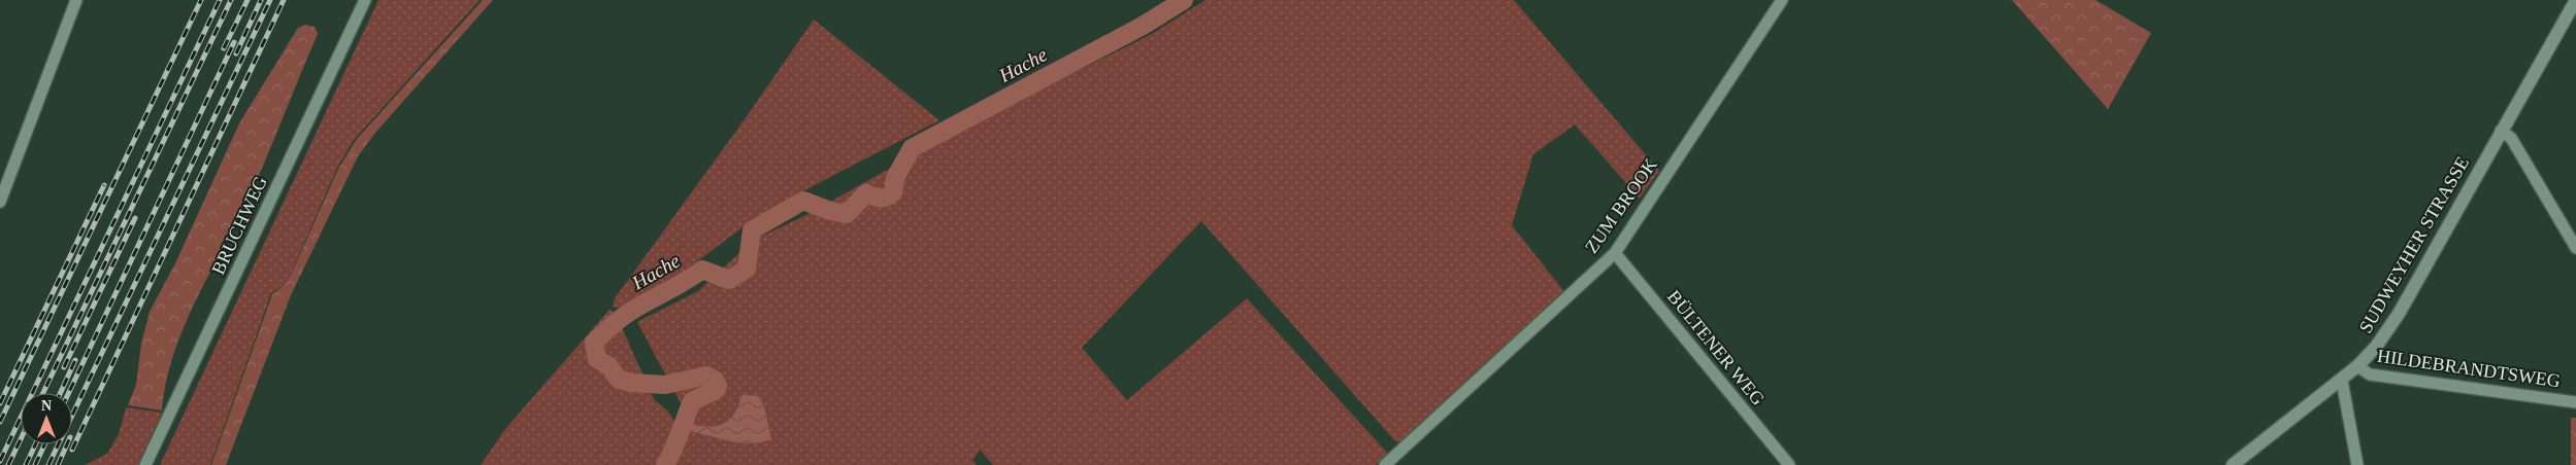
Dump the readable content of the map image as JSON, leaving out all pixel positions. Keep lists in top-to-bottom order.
{
  "streets": {
    "main road": ["SUDWEYHER STRASSE"],
    "street": [
      "ZUM BROOK",
      "BRUCHWEG",
      "BÜLTENER WEG",
      "HILDEBRANDTSWEG"
    ]
  },
  "crossings": [
    ["ZUM BROOK", "BÜLTENER WEG"],
    ["SUDWEYHER STRASSE", "HILDEBRANDTSWEG"]
  ],
  "water": ["Hache"],
  "north": "top"
}
